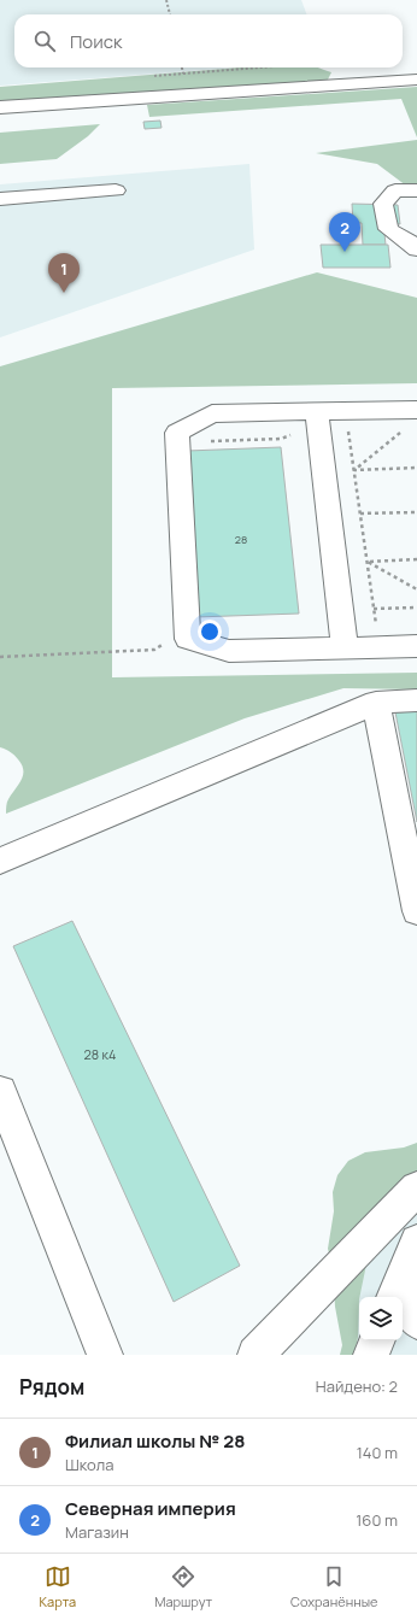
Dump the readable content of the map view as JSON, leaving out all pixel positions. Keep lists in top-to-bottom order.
{
  "house_numbers": ["28", "28 к4"],
  "page": {
    "search": "Поиск",
    "pins": ["2", "1"],
    "heading": ["Рядом", "Найдено: 2"],
    "list": [
      {
        "mark": "1",
        "name": "Филиал школы № 28",
        "note": "Школа",
        "value": "140 m"
      },
      {
        "mark": "2",
        "name": "Северная империя",
        "note": "Магазин",
        "value": "160 m"
      }
    ],
    "nav": ["Карта", "Маршрут", "Сохранённые"]
  }
}
